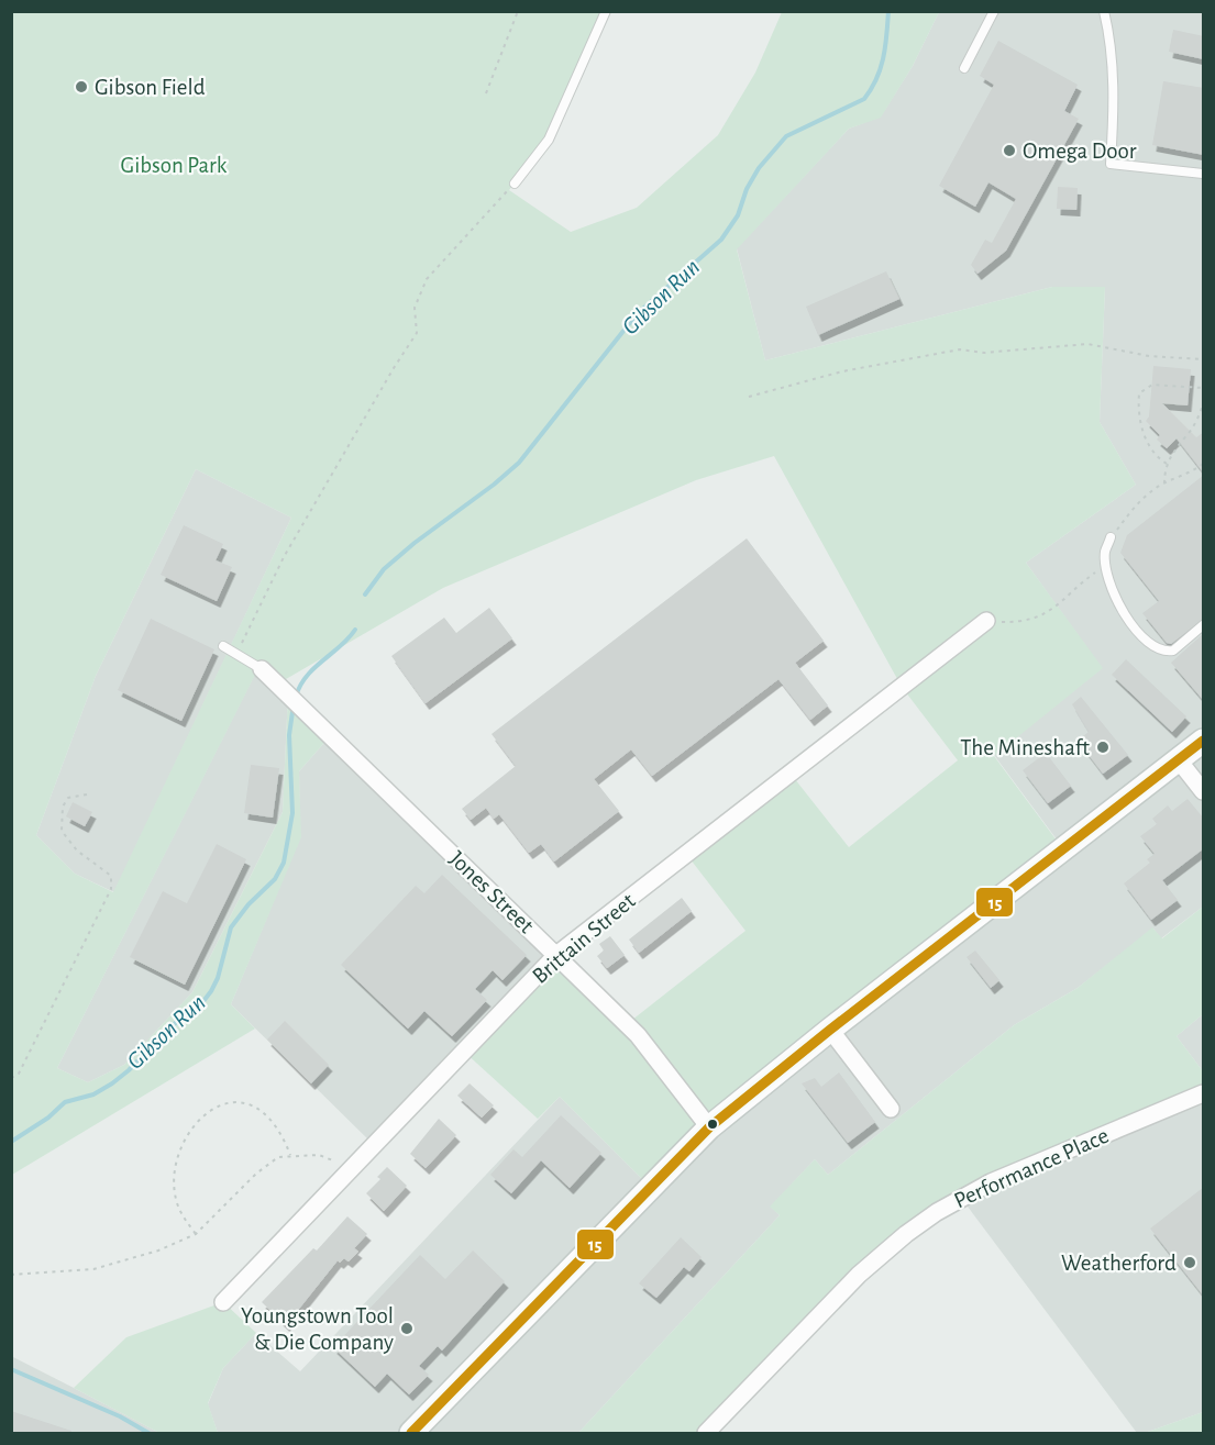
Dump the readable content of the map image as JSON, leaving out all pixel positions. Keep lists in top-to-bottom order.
{
  "streets": {
    "street": ["Jones Street", "Brittain Street", "Performance Place"]
  },
  "crossings": [
    ["Jones Street", "Brittain Street"]
  ],
  "water": ["Gibson Run"],
  "parks": ["Gibson Park"],
  "places": [
    "Gibson Field",
    "Omega Door",
    "The Mineshaft",
    "Weatherford",
    "Youngstown Tool & Die Company"
  ],
  "lines": ["transit line 15"]
}
